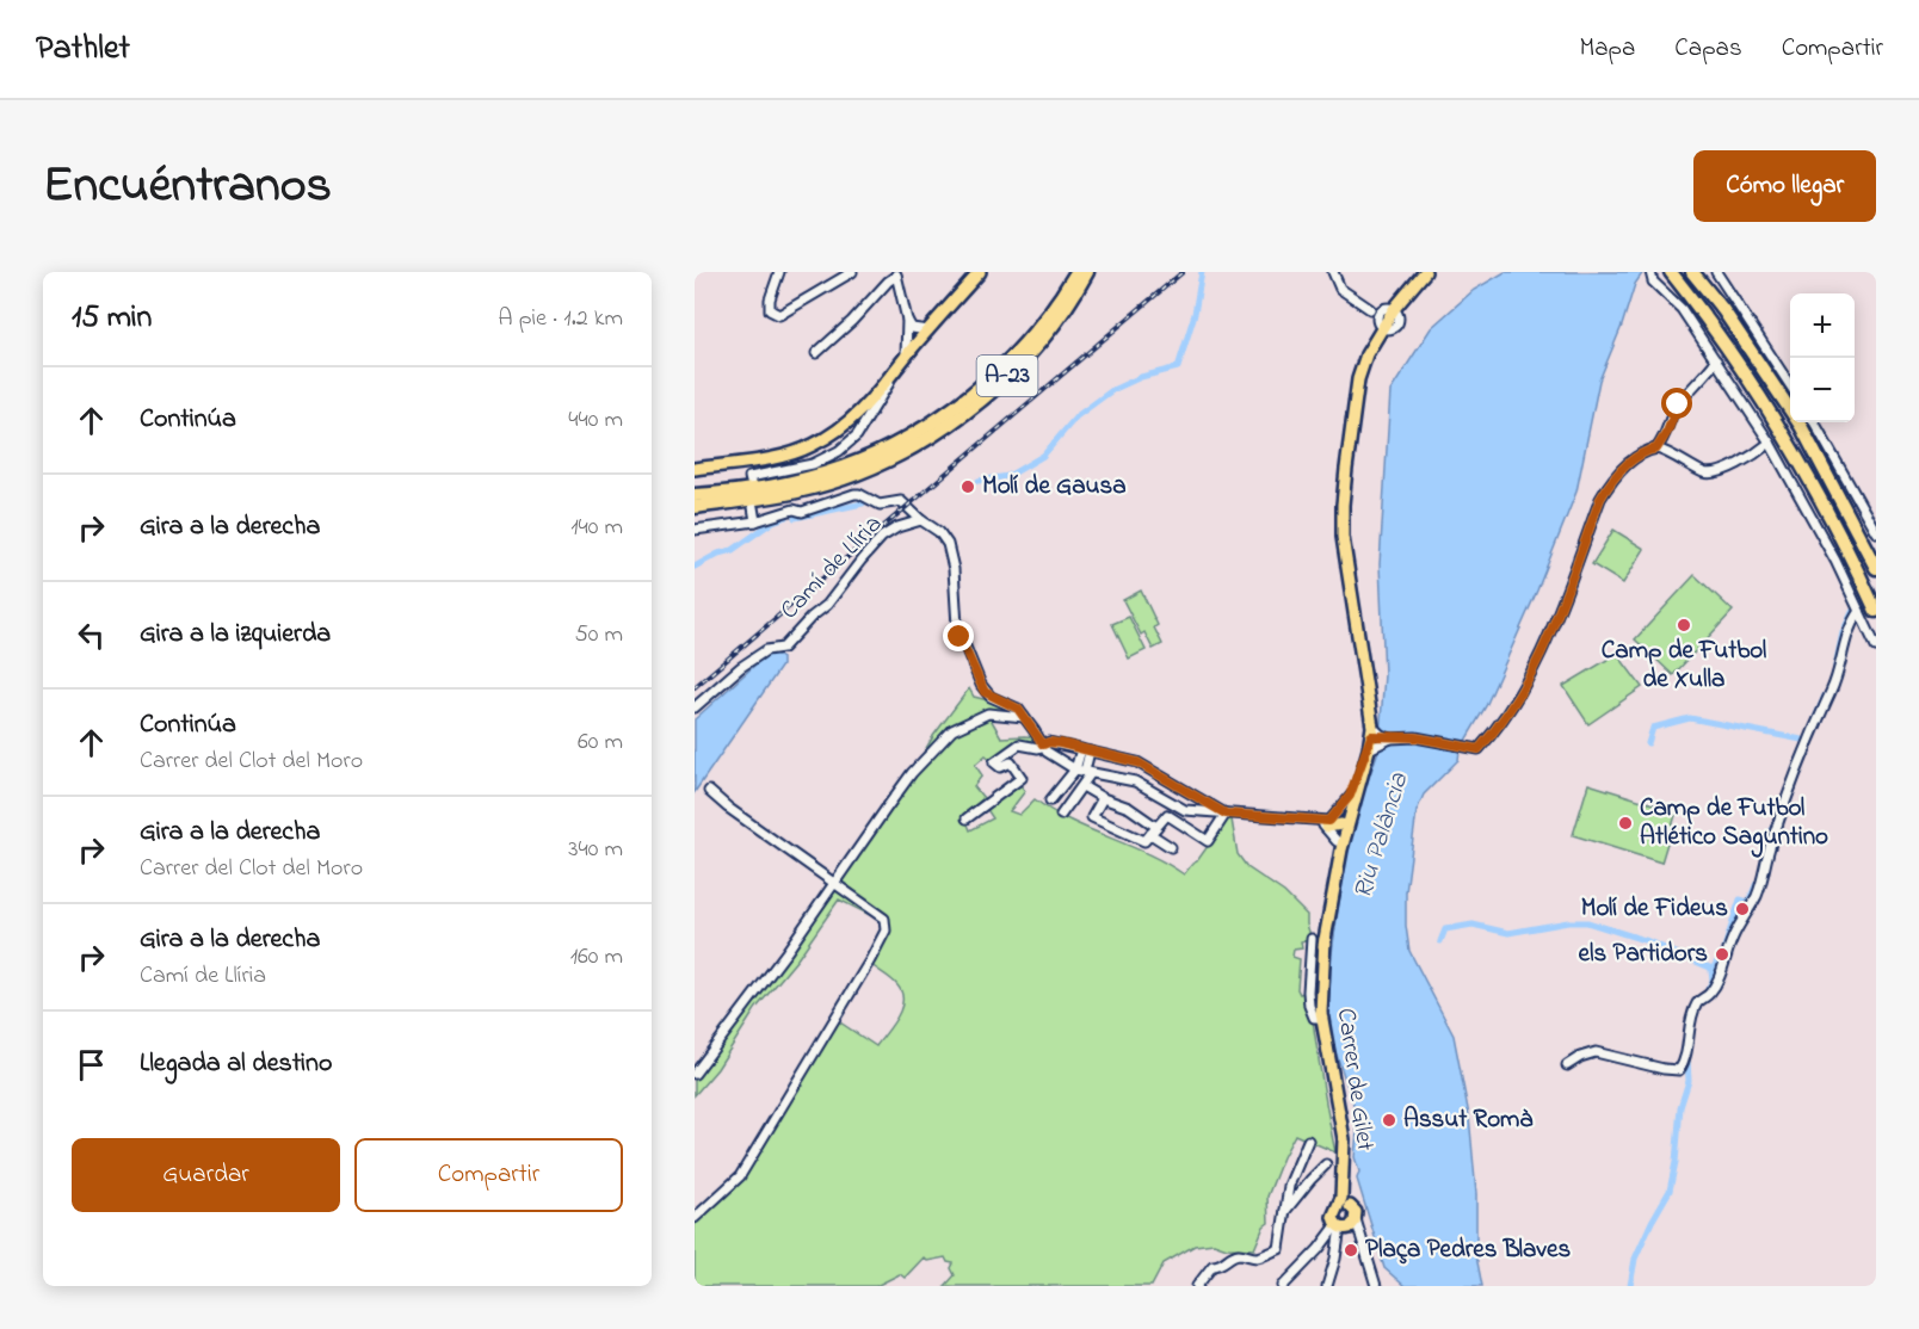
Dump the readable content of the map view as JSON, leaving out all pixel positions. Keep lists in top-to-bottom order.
{
  "streets": {
    "highway": ["A-23"],
    "main road": ["Carrer de Gilet"],
    "street": ["Camí de Llíria"]
  },
  "water": ["Riu Palància"],
  "places": [
    "Molí de Gausa",
    "Camp de Futbol de Xulla",
    "Camp de Futbol Atlético Saguntino",
    "Molí de Fideus",
    "els Partidors",
    "Assut Romà",
    "Plaça Pedres Blaves"
  ],
  "page": {
    "header": "Pathlet",
    "nav": ["Mapa", "Capas", "Compartir"],
    "title": "Encuéntranos",
    "buttons": [
      "Cómo llegar",
      ["Guardar", "Compartir"]
    ],
    "heading": ["15 min", "A pie · 1.2 km"],
    "map_buttons": ["+", "−"],
    "list": [
      ["Continúa", "440 m"],
      ["Gira a la derecha", "140 m"],
      ["Gira a la izquierda", "50 m"],
      ["Continúa", "Carrer del Clot del Moro", "60 m"],
      ["Gira a la derecha", "Carrer del Clot del Moro", "340 m"],
      ["Gira a la derecha", "Camí de Llíria", "160 m"],
      "Llegada al destino"
    ]
  }
}
